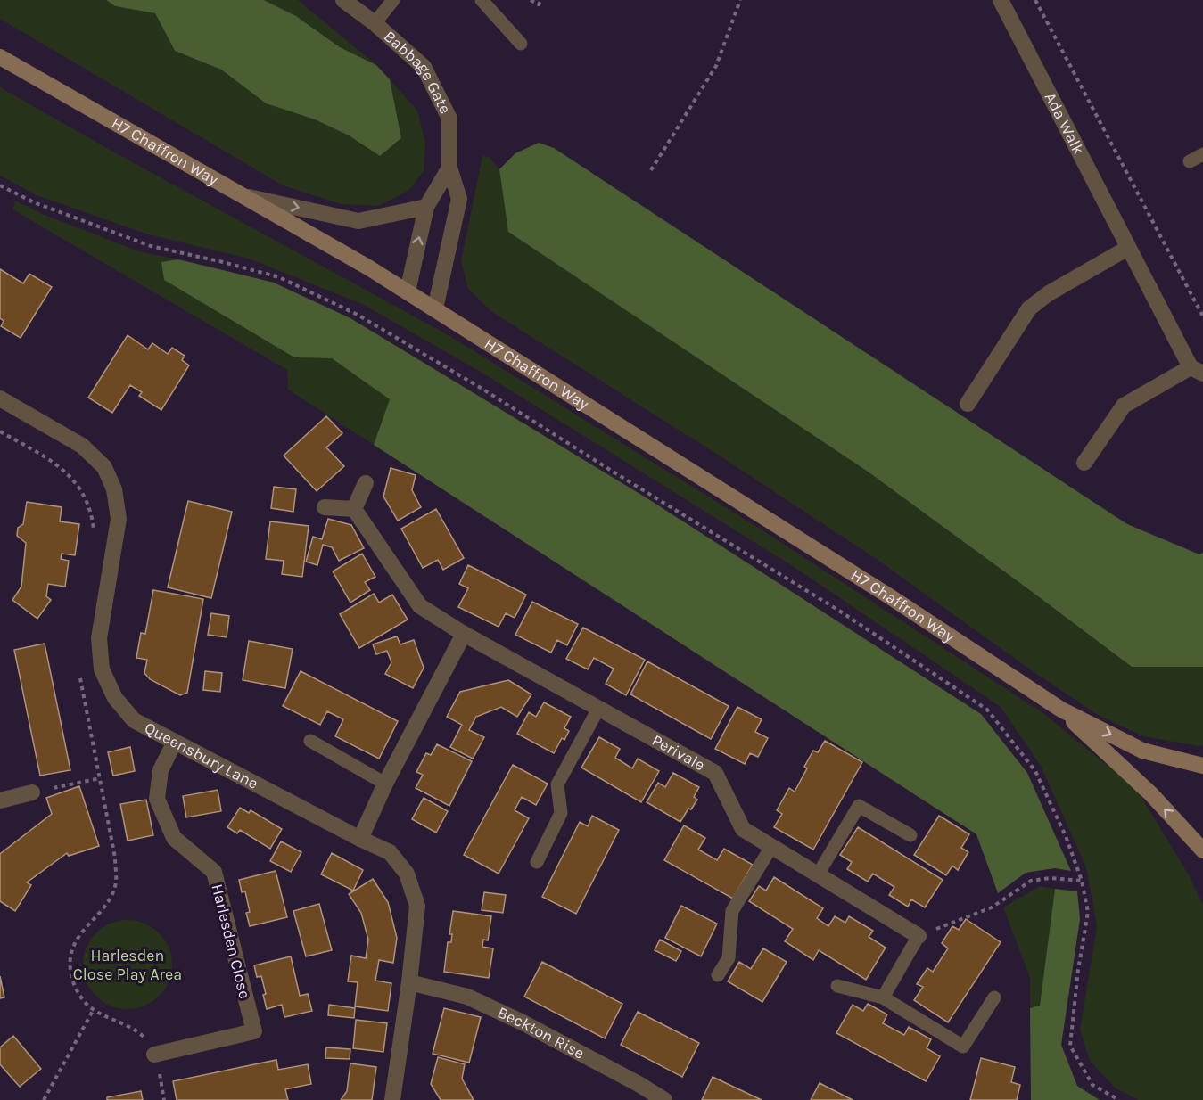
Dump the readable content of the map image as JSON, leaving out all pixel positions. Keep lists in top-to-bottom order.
{
  "streets": {
    "street": [
      "Babbage Gate",
      "Ada Walk",
      "H7 Chaffron Way",
      "Perivale",
      "Queensbury Lane",
      "Harlesden Close",
      "Beckton Rise"
    ]
  },
  "crossings": [
    ["Babbage Gate", "H7 Chaffron Way"],
    ["Queensbury Lane", "Harlesden Close"],
    ["Queensbury Lane", "Beckton Rise"]
  ],
  "parks": ["Harlesden Close Play Area"]
}
